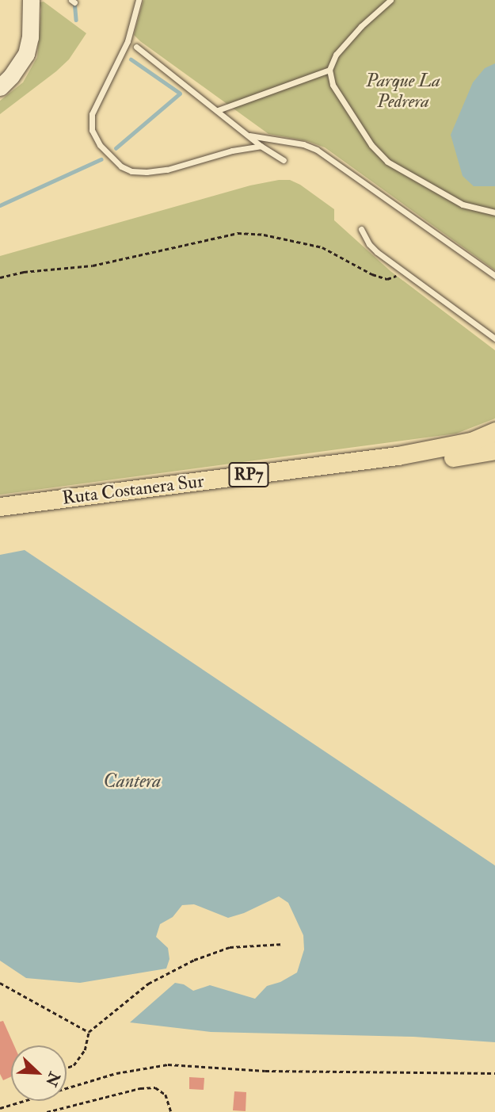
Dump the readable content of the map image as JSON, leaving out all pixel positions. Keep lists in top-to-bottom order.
{
  "streets": {
    "main road": ["RP7", "Ruta Costanera Sur"]
  },
  "water": ["Cantera"],
  "parks": ["Parque La Pedrera"],
  "north": "bottom right"
}
